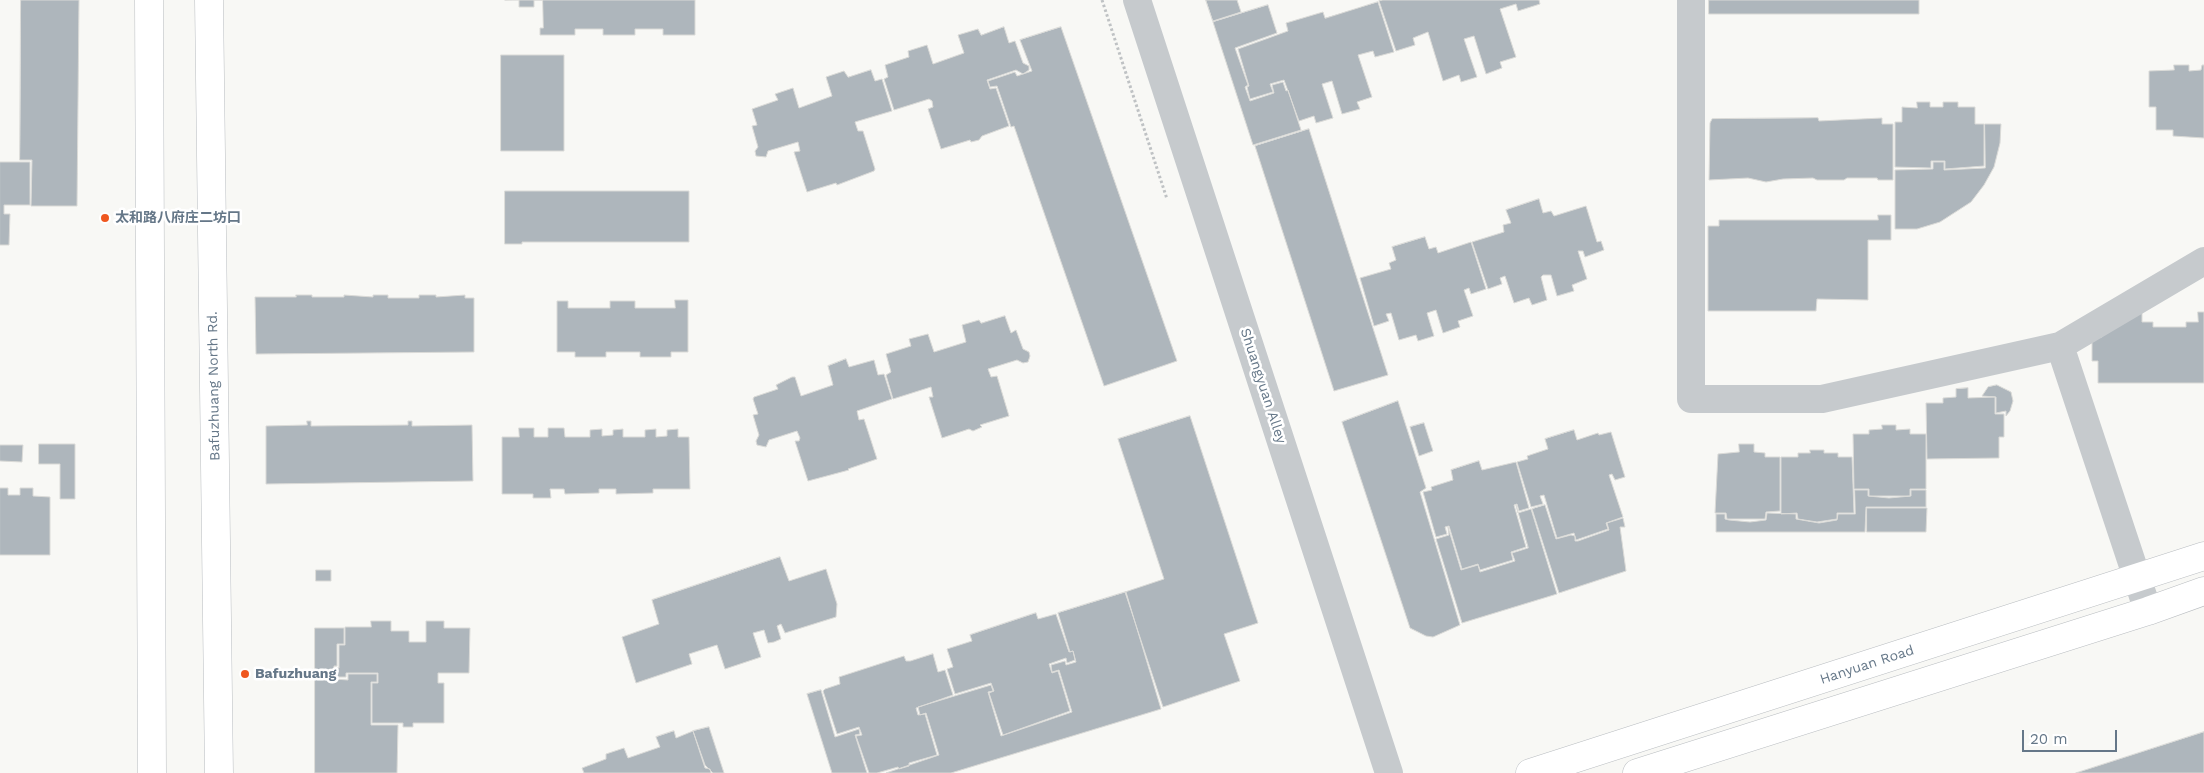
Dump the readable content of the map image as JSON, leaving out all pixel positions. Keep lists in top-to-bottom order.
{
  "streets": {
    "main road": ["Bafuzhuang North Rd.", "Hanyuan Road"],
    "street": ["Shuangyuan Alley"]
  },
  "places": ["太和路八府庄二坊口", "Bafuzhuang"],
  "scale_bar": "20 m"
}
